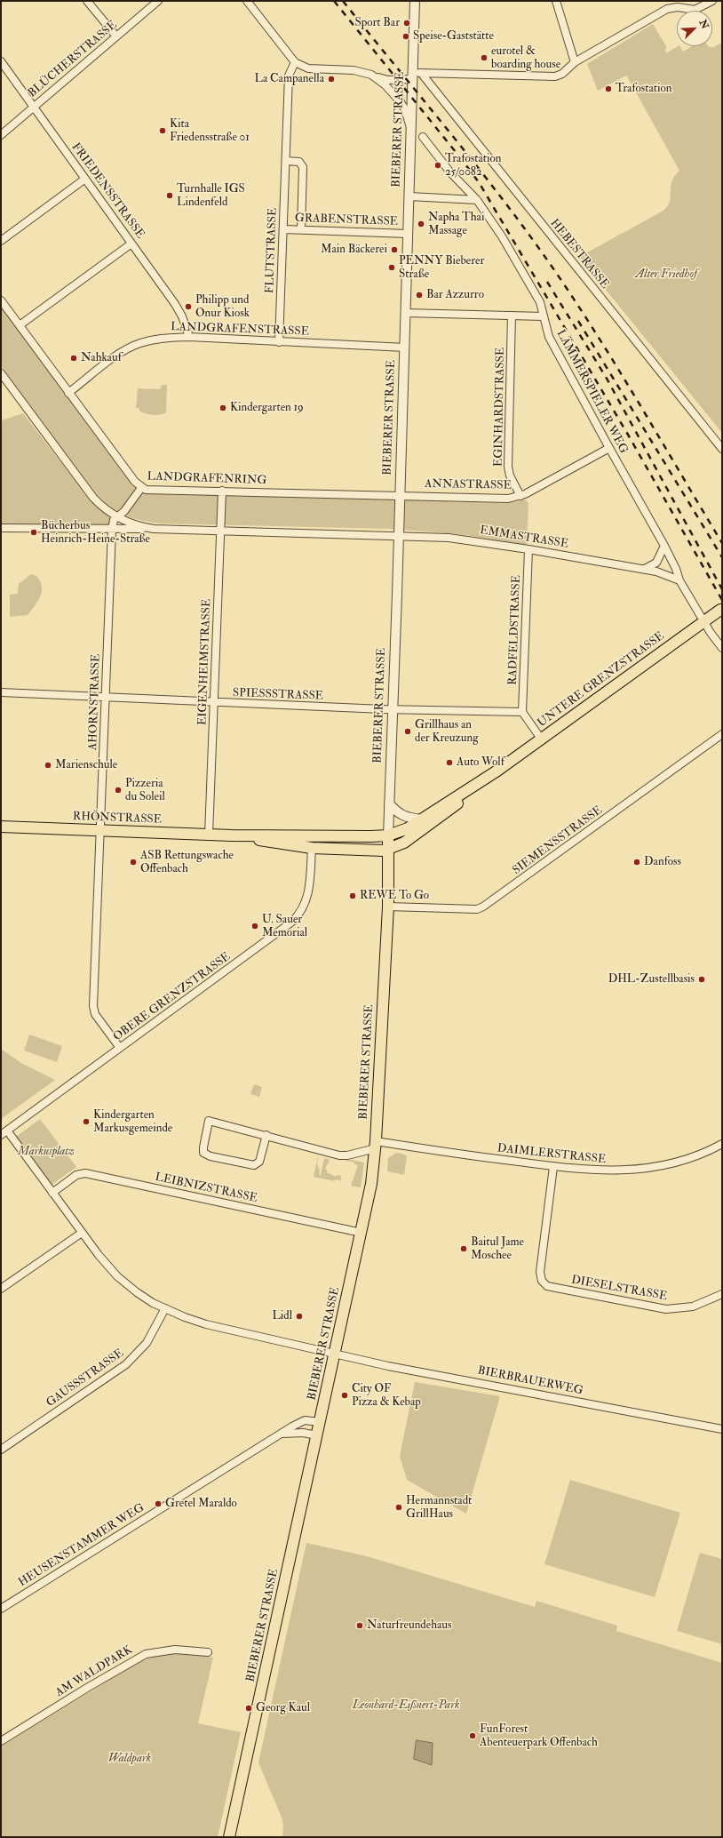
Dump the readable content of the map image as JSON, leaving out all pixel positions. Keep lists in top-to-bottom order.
{
  "streets": {
    "main road": ["BIEBERER STRASSE", "UNTERE GRENZSTRASSE", "RHÖNSTRASSE"],
    "street": [
      "BLÜCHERSTRASSE",
      "FRIEDENSSTRASSE",
      "GRABENSTRASSE",
      "FLUTSTRASSE",
      "HEBESTRASSE",
      "LANDGRAFENSTRASSE",
      "LÄMMERSPIELER WEG",
      "EGINHARDSTRASSE",
      "LANDGRAFENRING",
      "ANNASTRASSE",
      "EMMASTRASSE",
      "RADFELDSTRASSE",
      "EIGENHEIMSTRASSE",
      "SPIESSSTRASSE",
      "AHORNSTRASSE",
      "SIEMENSSTRASSE",
      "OBERE GRENZSTRASSE",
      "DAIMLERSTRASSE",
      "LEIBNIZSTRASSE",
      "DIESELSTRASSE",
      "GAUSSSTRASSE",
      "BIERBRAUERWEG",
      "HEUSENSTAMMER WEG",
      "AM WALDPARK"
    ]
  },
  "crossings": [
    ["BLÜCHERSTRASSE", "FRIEDENSSTRASSE"],
    ["BIEBERER STRASSE", "GRABENSTRASSE"],
    ["BIEBERER STRASSE", "HEBESTRASSE"],
    ["BIEBERER STRASSE", "LANDGRAFENSTRASSE"],
    ["BIEBERER STRASSE", "LANDGRAFENRING"],
    ["BIEBERER STRASSE", "ANNASTRASSE"],
    ["BIEBERER STRASSE", "EMMASTRASSE"],
    ["BIEBERER STRASSE", "UNTERE GRENZSTRASSE"],
    ["BIEBERER STRASSE", "SPIESSSTRASSE"],
    ["BIEBERER STRASSE", "RHÖNSTRASSE"],
    ["BIEBERER STRASSE", "SIEMENSSTRASSE"],
    ["BIEBERER STRASSE", "DAIMLERSTRASSE"],
    ["BIEBERER STRASSE", "LEIBNIZSTRASSE"],
    ["BIEBERER STRASSE", "BIERBRAUERWEG"],
    ["BIEBERER STRASSE", "HEUSENSTAMMER WEG"],
    ["FRIEDENSSTRASSE", "LANDGRAFENSTRASSE"],
    ["GRABENSTRASSE", "FLUTSTRASSE"],
    ["FLUTSTRASSE", "LANDGRAFENSTRASSE"],
    ["LANDGRAFENSTRASSE", "LANDGRAFENRING"],
    ["LÄMMERSPIELER WEG", "ANNASTRASSE"],
    ["LÄMMERSPIELER WEG", "EMMASTRASSE"],
    ["LÄMMERSPIELER WEG", "UNTERE GRENZSTRASSE"],
    ["EGINHARDSTRASSE", "ANNASTRASSE"],
    ["LANDGRAFENRING", "ANNASTRASSE"],
    ["LANDGRAFENRING", "EIGENHEIMSTRASSE"],
    ["LANDGRAFENRING", "AHORNSTRASSE"],
    ["EMMASTRASSE", "RADFELDSTRASSE"],
    ["RADFELDSTRASSE", "SPIESSSTRASSE"],
    ["EIGENHEIMSTRASSE", "SPIESSSTRASSE"],
    ["EIGENHEIMSTRASSE", "RHÖNSTRASSE"],
    ["UNTERE GRENZSTRASSE", "RHÖNSTRASSE"],
    ["SPIESSSTRASSE", "AHORNSTRASSE"],
    ["AHORNSTRASSE", "RHÖNSTRASSE"],
    ["AHORNSTRASSE", "OBERE GRENZSTRASSE"],
    ["RHÖNSTRASSE", "OBERE GRENZSTRASSE"],
    ["OBERE GRENZSTRASSE", "BIERBRAUERWEG"],
    ["DAIMLERSTRASSE", "DIESELSTRASSE"],
    ["LEIBNIZSTRASSE", "BIERBRAUERWEG"],
    ["GAUSSSTRASSE", "BIERBRAUERWEG"]
  ],
  "parks": [
    "Alter Friedhof",
    "Markusplatz",
    "Leonhard-Eißnert-Park",
    "Waldpark"
  ],
  "places": [
    "Sport Bar",
    "Speise-Gaststätte",
    "eurotel & boarding house",
    "La Campanella",
    "Trafostation",
    "Kita Friedensstraße 01",
    "Trafostation 25/0082",
    "Turnhalle IGS Lindenfeld",
    "Napha Thai Massage",
    "Main Bäckerei",
    "PENNY Bieberer Straße",
    "Bar Azzurro",
    "Philipp und Onur Kiosk",
    "Nahkauf",
    "Kindergarten 19",
    "Bücherbus Heinrich-Heine-Straße",
    "Grillhaus an der Kreuzung",
    "Auto Wolf",
    "Marienschule",
    "Pizzeria du Soleil",
    "ASB Rettungswache Offenbach",
    "Danfoss",
    "REWE To Go",
    "U. Sauer Memorial",
    "DHL-Zustellbasis",
    "Kindergarten Markusgemeinde",
    "Baitul Jame Moschee",
    "Lidl",
    "City OF Pizza & Kebap",
    "Gretel Maraldo",
    "Hermannstadt GrillHaus",
    "Naturfreundehaus",
    "Georg Kaul",
    "FunForest Abenteuerpark Offenbach"
  ],
  "north": "top right"
}
